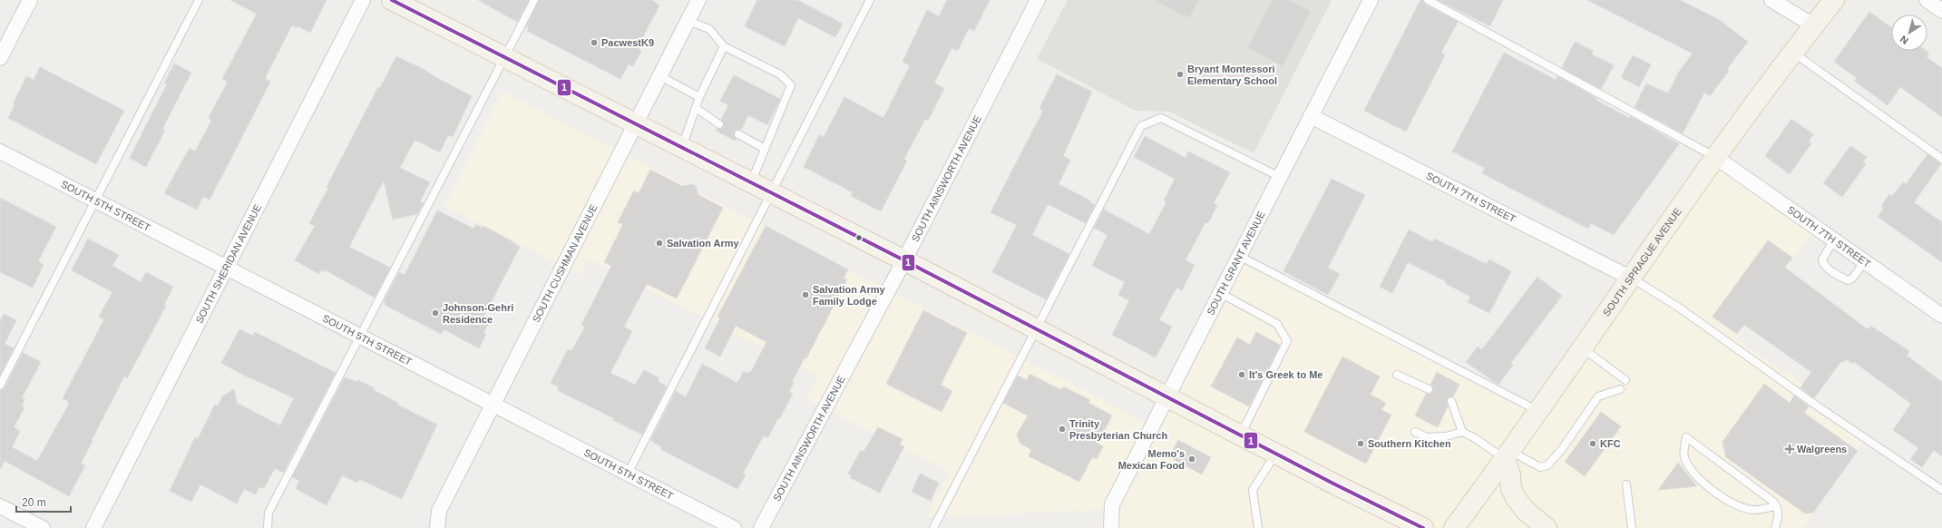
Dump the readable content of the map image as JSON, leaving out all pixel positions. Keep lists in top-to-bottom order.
{
  "streets": {
    "main road": ["SOUTH SPRAGUE AVENUE"],
    "street": [
      "SOUTH AINSWORTH AVENUE",
      "SOUTH 7TH STREET",
      "SOUTH 5TH STREET",
      "SOUTH GRANT AVENUE",
      "SOUTH CUSHMAN AVENUE",
      "SOUTH SHERIDAN AVENUE"
    ]
  },
  "crossings": [
    ["SOUTH 7TH STREET", "SOUTH GRANT AVENUE"],
    ["SOUTH 7TH STREET", "SOUTH SPRAGUE AVENUE"],
    ["SOUTH 5TH STREET", "SOUTH CUSHMAN AVENUE"],
    ["SOUTH 5TH STREET", "SOUTH SHERIDAN AVENUE"]
  ],
  "places": {
    "other": [
      "PacwestK9",
      "Bryant Montessori Elementary School",
      "Salvation Army",
      "Salvation Army Family Lodge",
      "Johnson-Gehri Residence",
      "It's Greek to Me",
      "Trinity Presbyterian Church",
      "Southern Kitchen",
      "KFC",
      "Memo's Mexican Food"
    ],
    "health": ["Walgreens"]
  },
  "lines": ["transit line 1"],
  "scale_bar": "20 m",
  "north": "bottom left"
}
